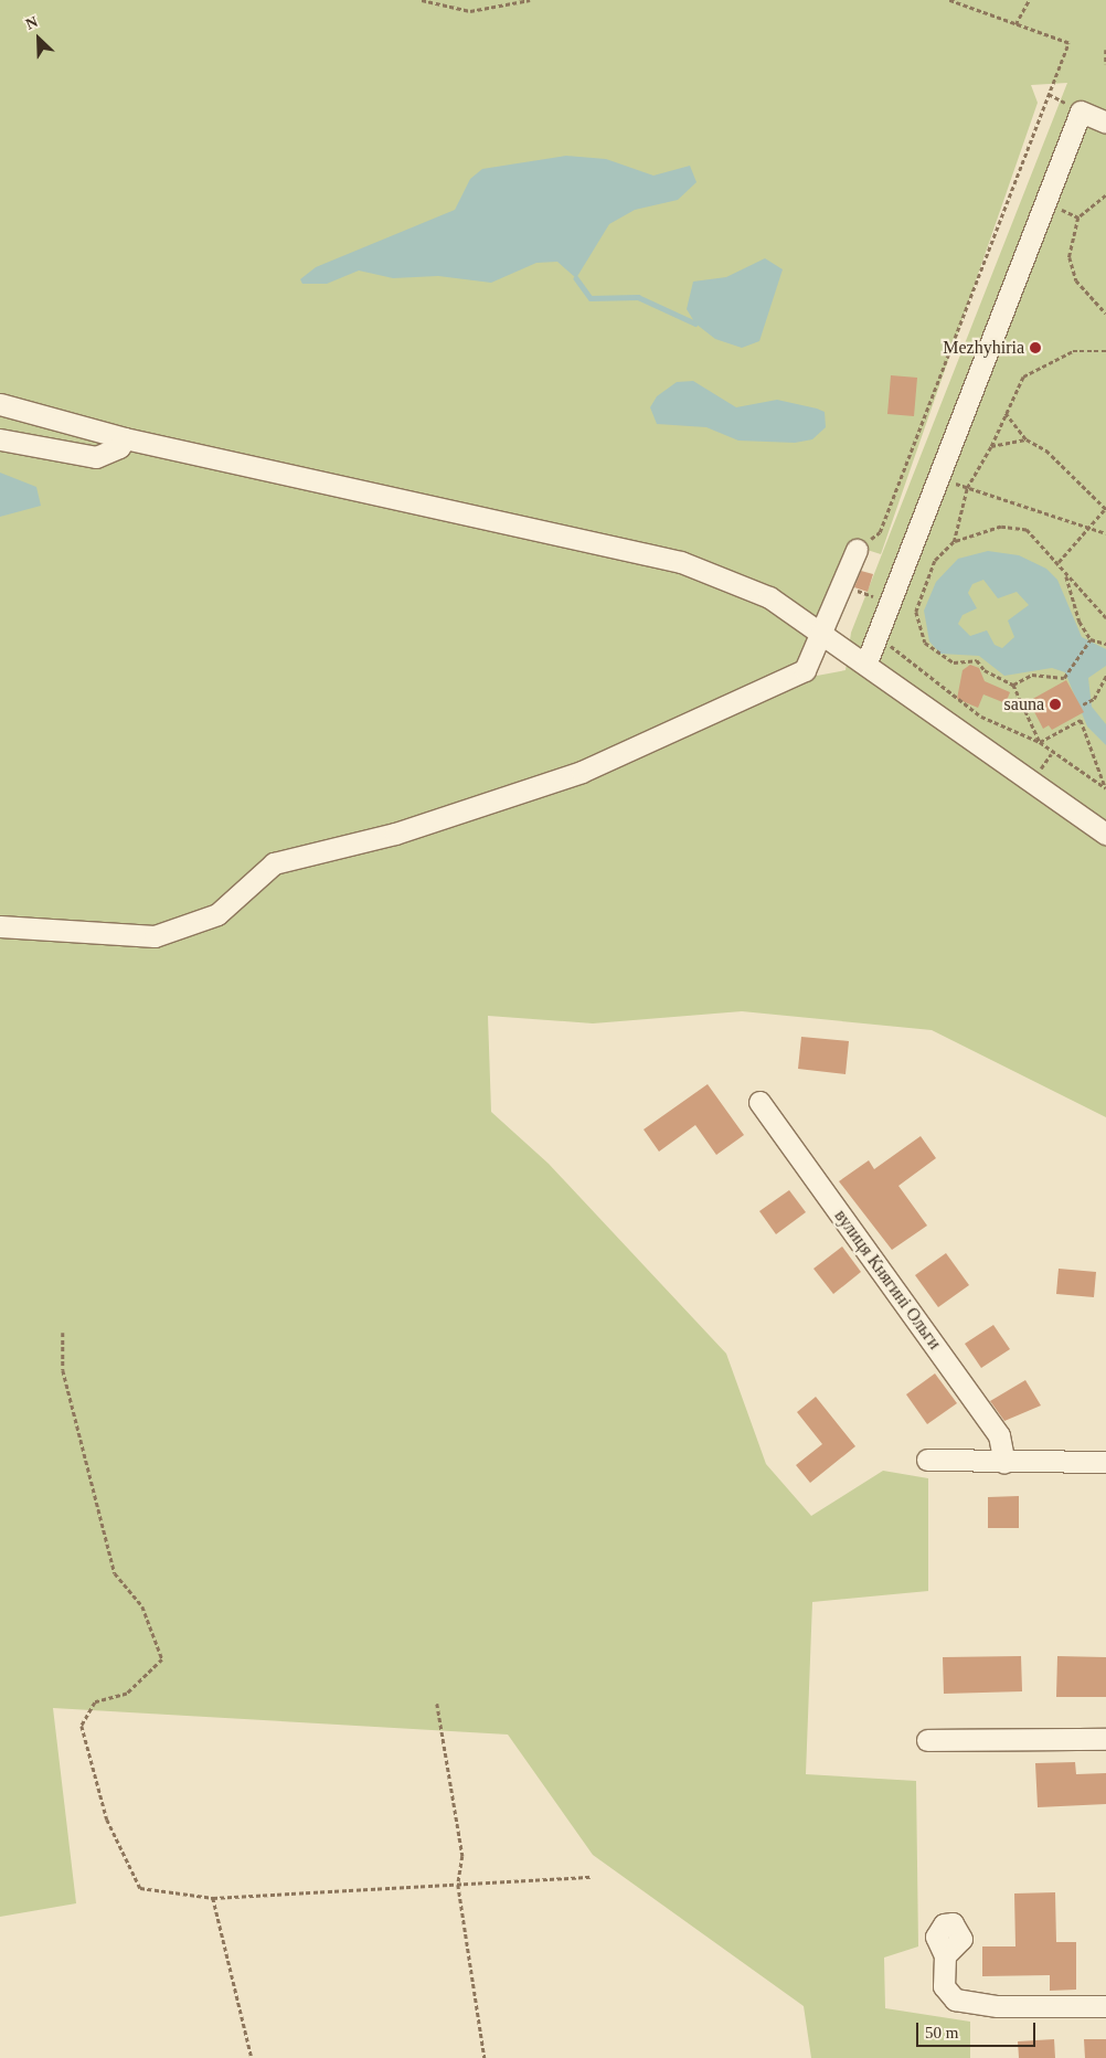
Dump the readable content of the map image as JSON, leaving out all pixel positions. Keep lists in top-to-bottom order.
{
  "streets": {
    "street": ["вулиця Княгині Ольги"]
  },
  "places": ["Mezhyhiria", "sauna"],
  "scale_bar": "50 m",
  "north": "top left"
}
